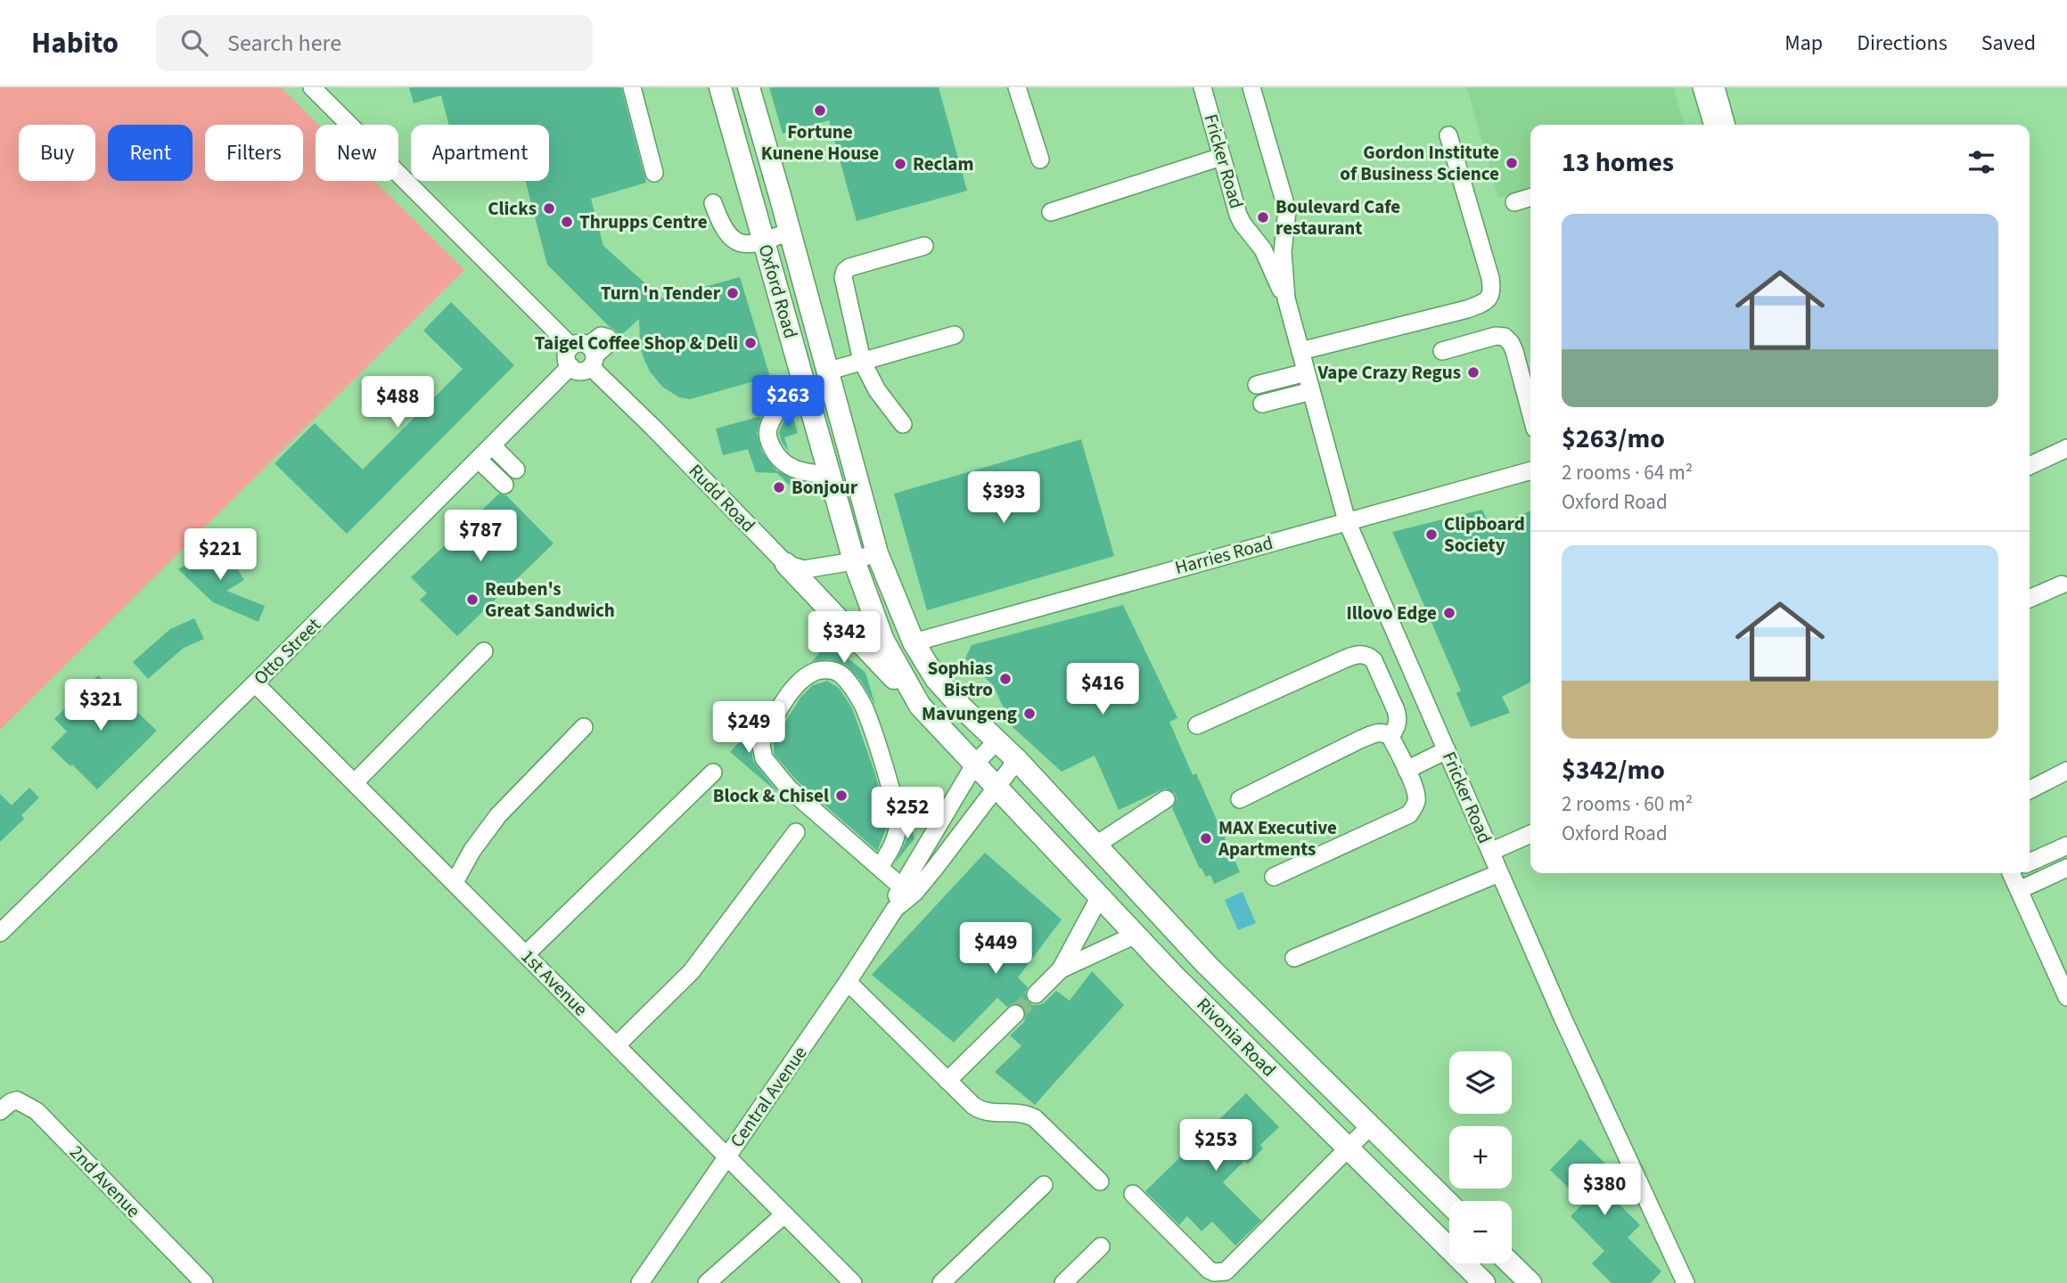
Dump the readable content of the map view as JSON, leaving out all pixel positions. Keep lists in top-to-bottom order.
{
  "streets": {
    "main road": ["Oxford Road", "Rivonia Road"],
    "street": [
      "Fricker Road",
      "Rudd Road",
      "Harries Road",
      "Otto Street",
      "1st Avenue",
      "Central Avenue",
      "2nd Avenue"
    ]
  },
  "crossings": [
    ["Fricker Road", "Harries Road"],
    ["Oxford Road", "Harries Road"],
    ["Oxford Road", "Rivonia Road"],
    ["Oxford Road", "Central Avenue"],
    ["Rudd Road", "Otto Street"],
    ["Otto Street", "1st Avenue"],
    ["1st Avenue", "Central Avenue"],
    ["Rivonia Road", "Central Avenue"]
  ],
  "places": [
    "Fortune Kunene House",
    "Gordon Institute of Business Science",
    "Reclam",
    "Clicks",
    "Boulevard Cafe restaurant",
    "Thrupps Centre",
    "Turn 'n Tender",
    "Taigel Coffee Shop & Deli",
    "Vape Crazy Regus",
    "Bonjour",
    "Clipboard Society",
    "Reuben's Great Sandwich",
    "Illovo Edge",
    "Sophias Bistro",
    "Mavungeng",
    "Block & Chisel",
    "MAX Executive Apartments"
  ],
  "page": {
    "header": "Habito",
    "search": "Search here",
    "nav": ["Map", "Directions", "Saved"],
    "chip": [
      "Buy",
      "Rent",
      "Filters",
      "New",
      "Apartment"
    ],
    "heading": "13 homes",
    "list": [
      {
        "name": "$263/mo",
        "note": "2 rooms · 64 m² · Oxford Road"
      },
      {
        "name": "$342/mo",
        "note": "2 rooms · 60 m² · Oxford Road"
      }
    ],
    "price": [
      "$263",
      "$488",
      "$393",
      "$787",
      "$221",
      "$342",
      "$416",
      "$321",
      "$249",
      "$252",
      "$449",
      "$253",
      "$380"
    ],
    "map_buttons": ["+", "−"]
  }
}
